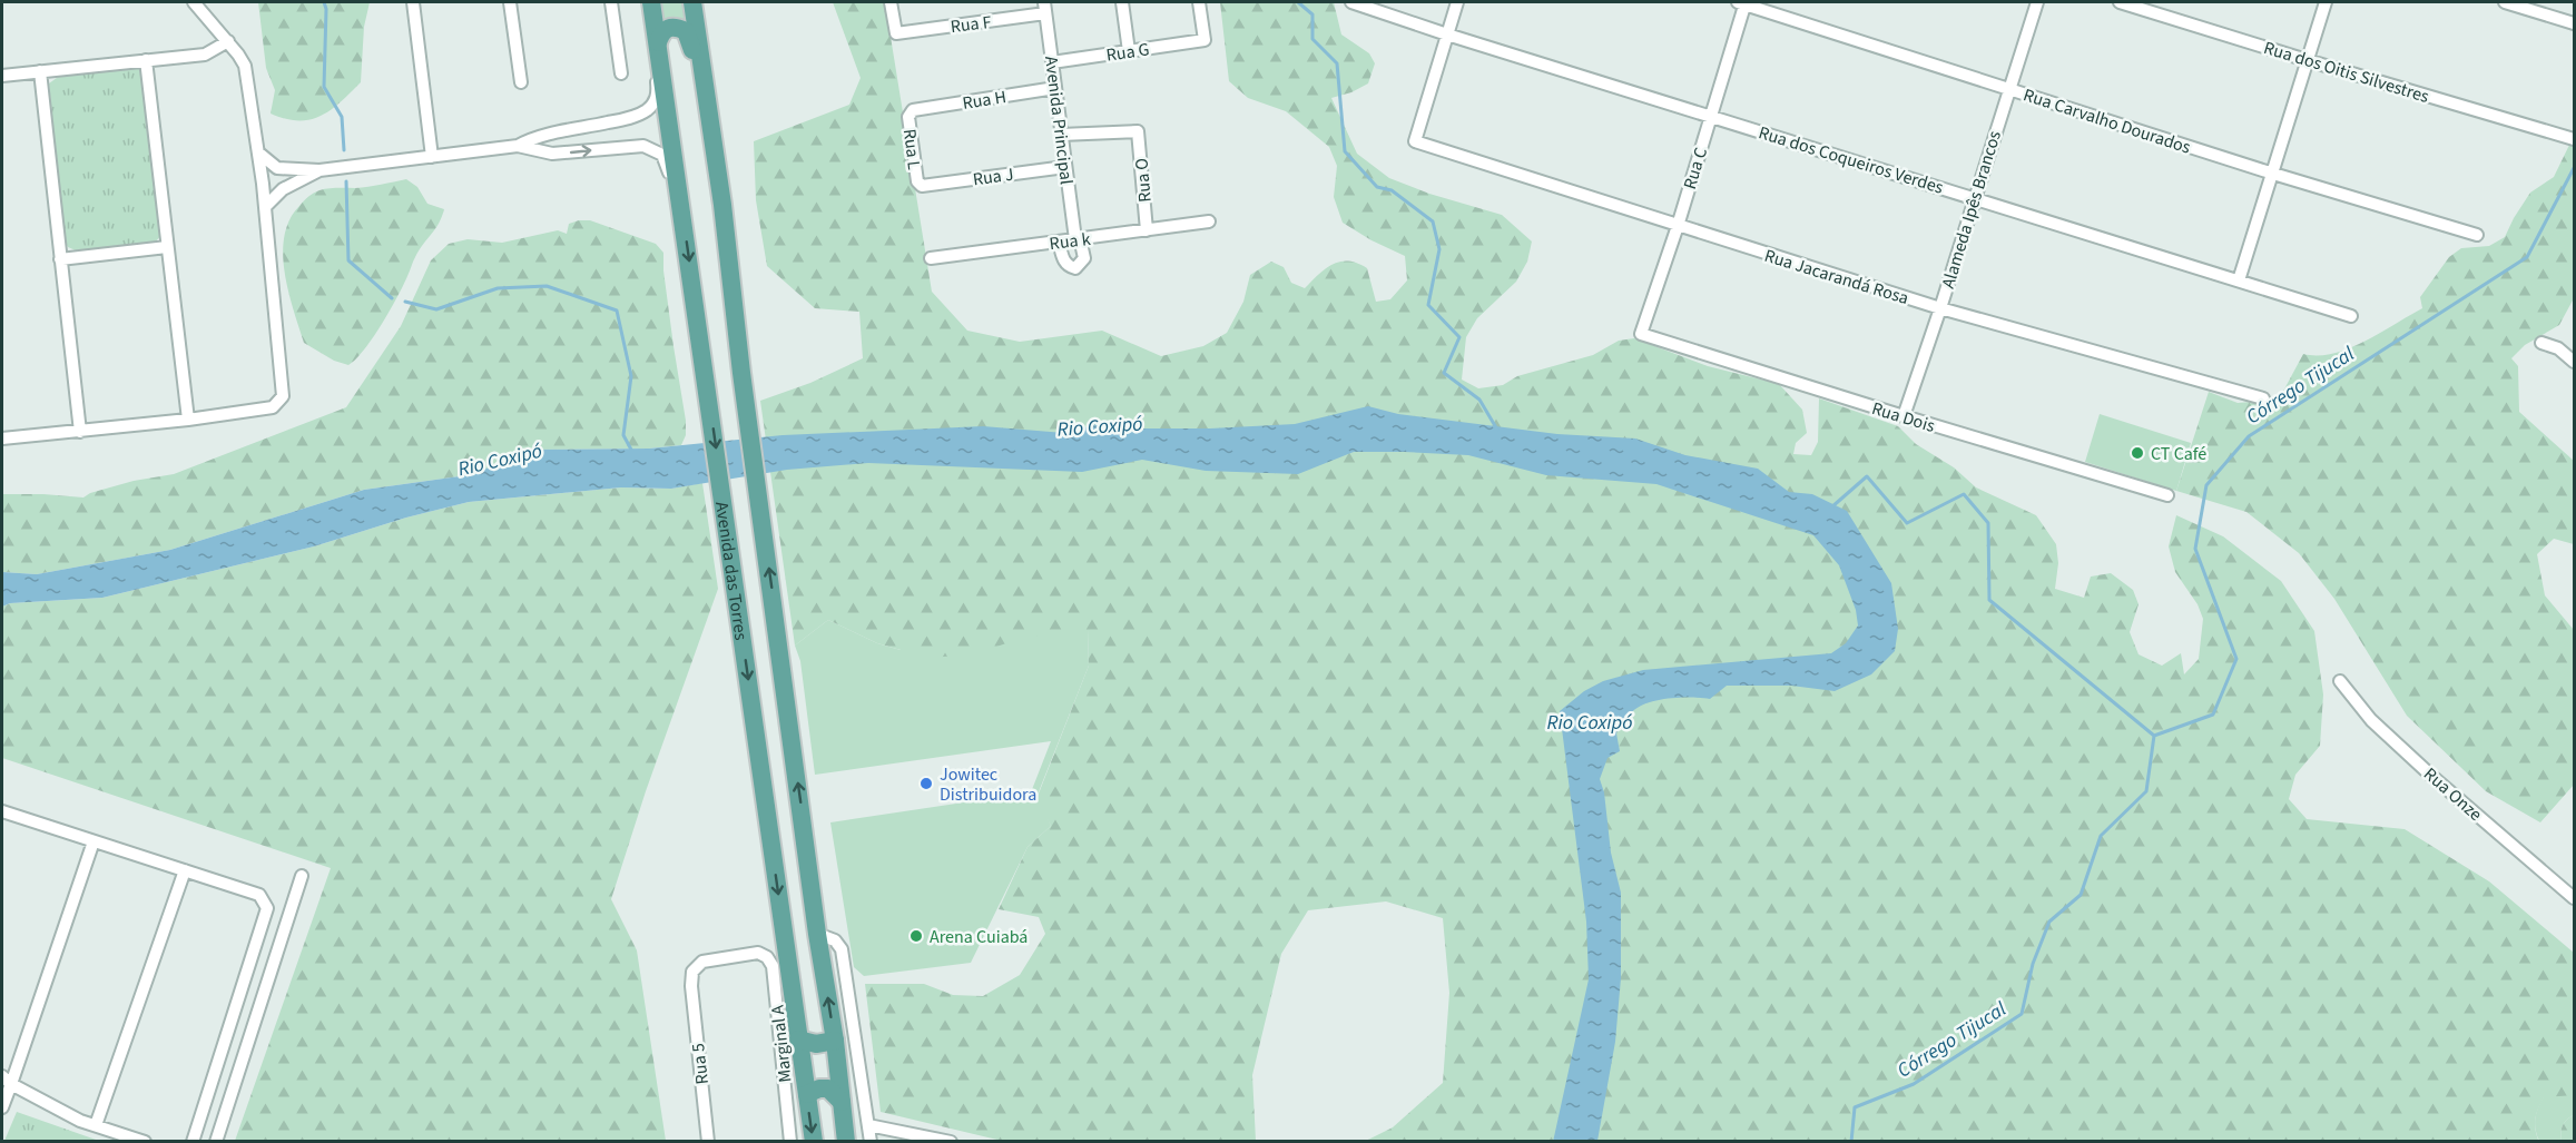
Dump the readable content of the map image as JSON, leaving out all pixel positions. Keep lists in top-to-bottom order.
{
  "streets": {
    "main road": ["Avenida das Torres"],
    "street": [
      "Rua F",
      "Rua G",
      "Rua dos Oitis Silvestres",
      "Rua H",
      "Avenida Principal",
      "Rua Carvalho Dourados",
      "Rua L",
      "Rua dos Coqueiros Verdes",
      "Rua C",
      "Rua J",
      "Rua O",
      "Alameda Ipês Brancos",
      "Rua k",
      "Rua Jacarandá Rosa",
      "Rua Dois",
      "Rua Onze",
      "Marginal A",
      "Rua 5"
    ]
  },
  "crossings": [
    ["Rua F", "Avenida Principal"],
    ["Rua G", "Avenida Principal"],
    ["Rua H", "Avenida Principal"],
    ["Rua H", "Rua L"],
    ["Avenida Principal", "Rua J"],
    ["Avenida Principal", "Rua O"],
    ["Avenida Principal", "Rua k"],
    ["Rua Carvalho Dourados", "Rua C"],
    ["Rua Carvalho Dourados", "Alameda Ipês Brancos"],
    ["Rua L", "Rua J"],
    ["Rua dos Coqueiros Verdes", "Rua C"],
    ["Rua dos Coqueiros Verdes", "Alameda Ipês Brancos"],
    ["Rua dos Coqueiros Verdes", "Rua Jacarandá Rosa"],
    ["Rua C", "Rua Jacarandá Rosa"],
    ["Rua C", "Rua Dois"],
    ["Rua O", "Rua k"],
    ["Alameda Ipês Brancos", "Rua Jacarandá Rosa"],
    ["Alameda Ipês Brancos", "Rua Dois"],
    ["Marginal A", "Rua 5"]
  ],
  "water": ["Córrego Tijucal", "Rio Coxipó"],
  "places": ["CT Café", "Jowitec Distribuidora", "Arena Cuiabá"]
}
